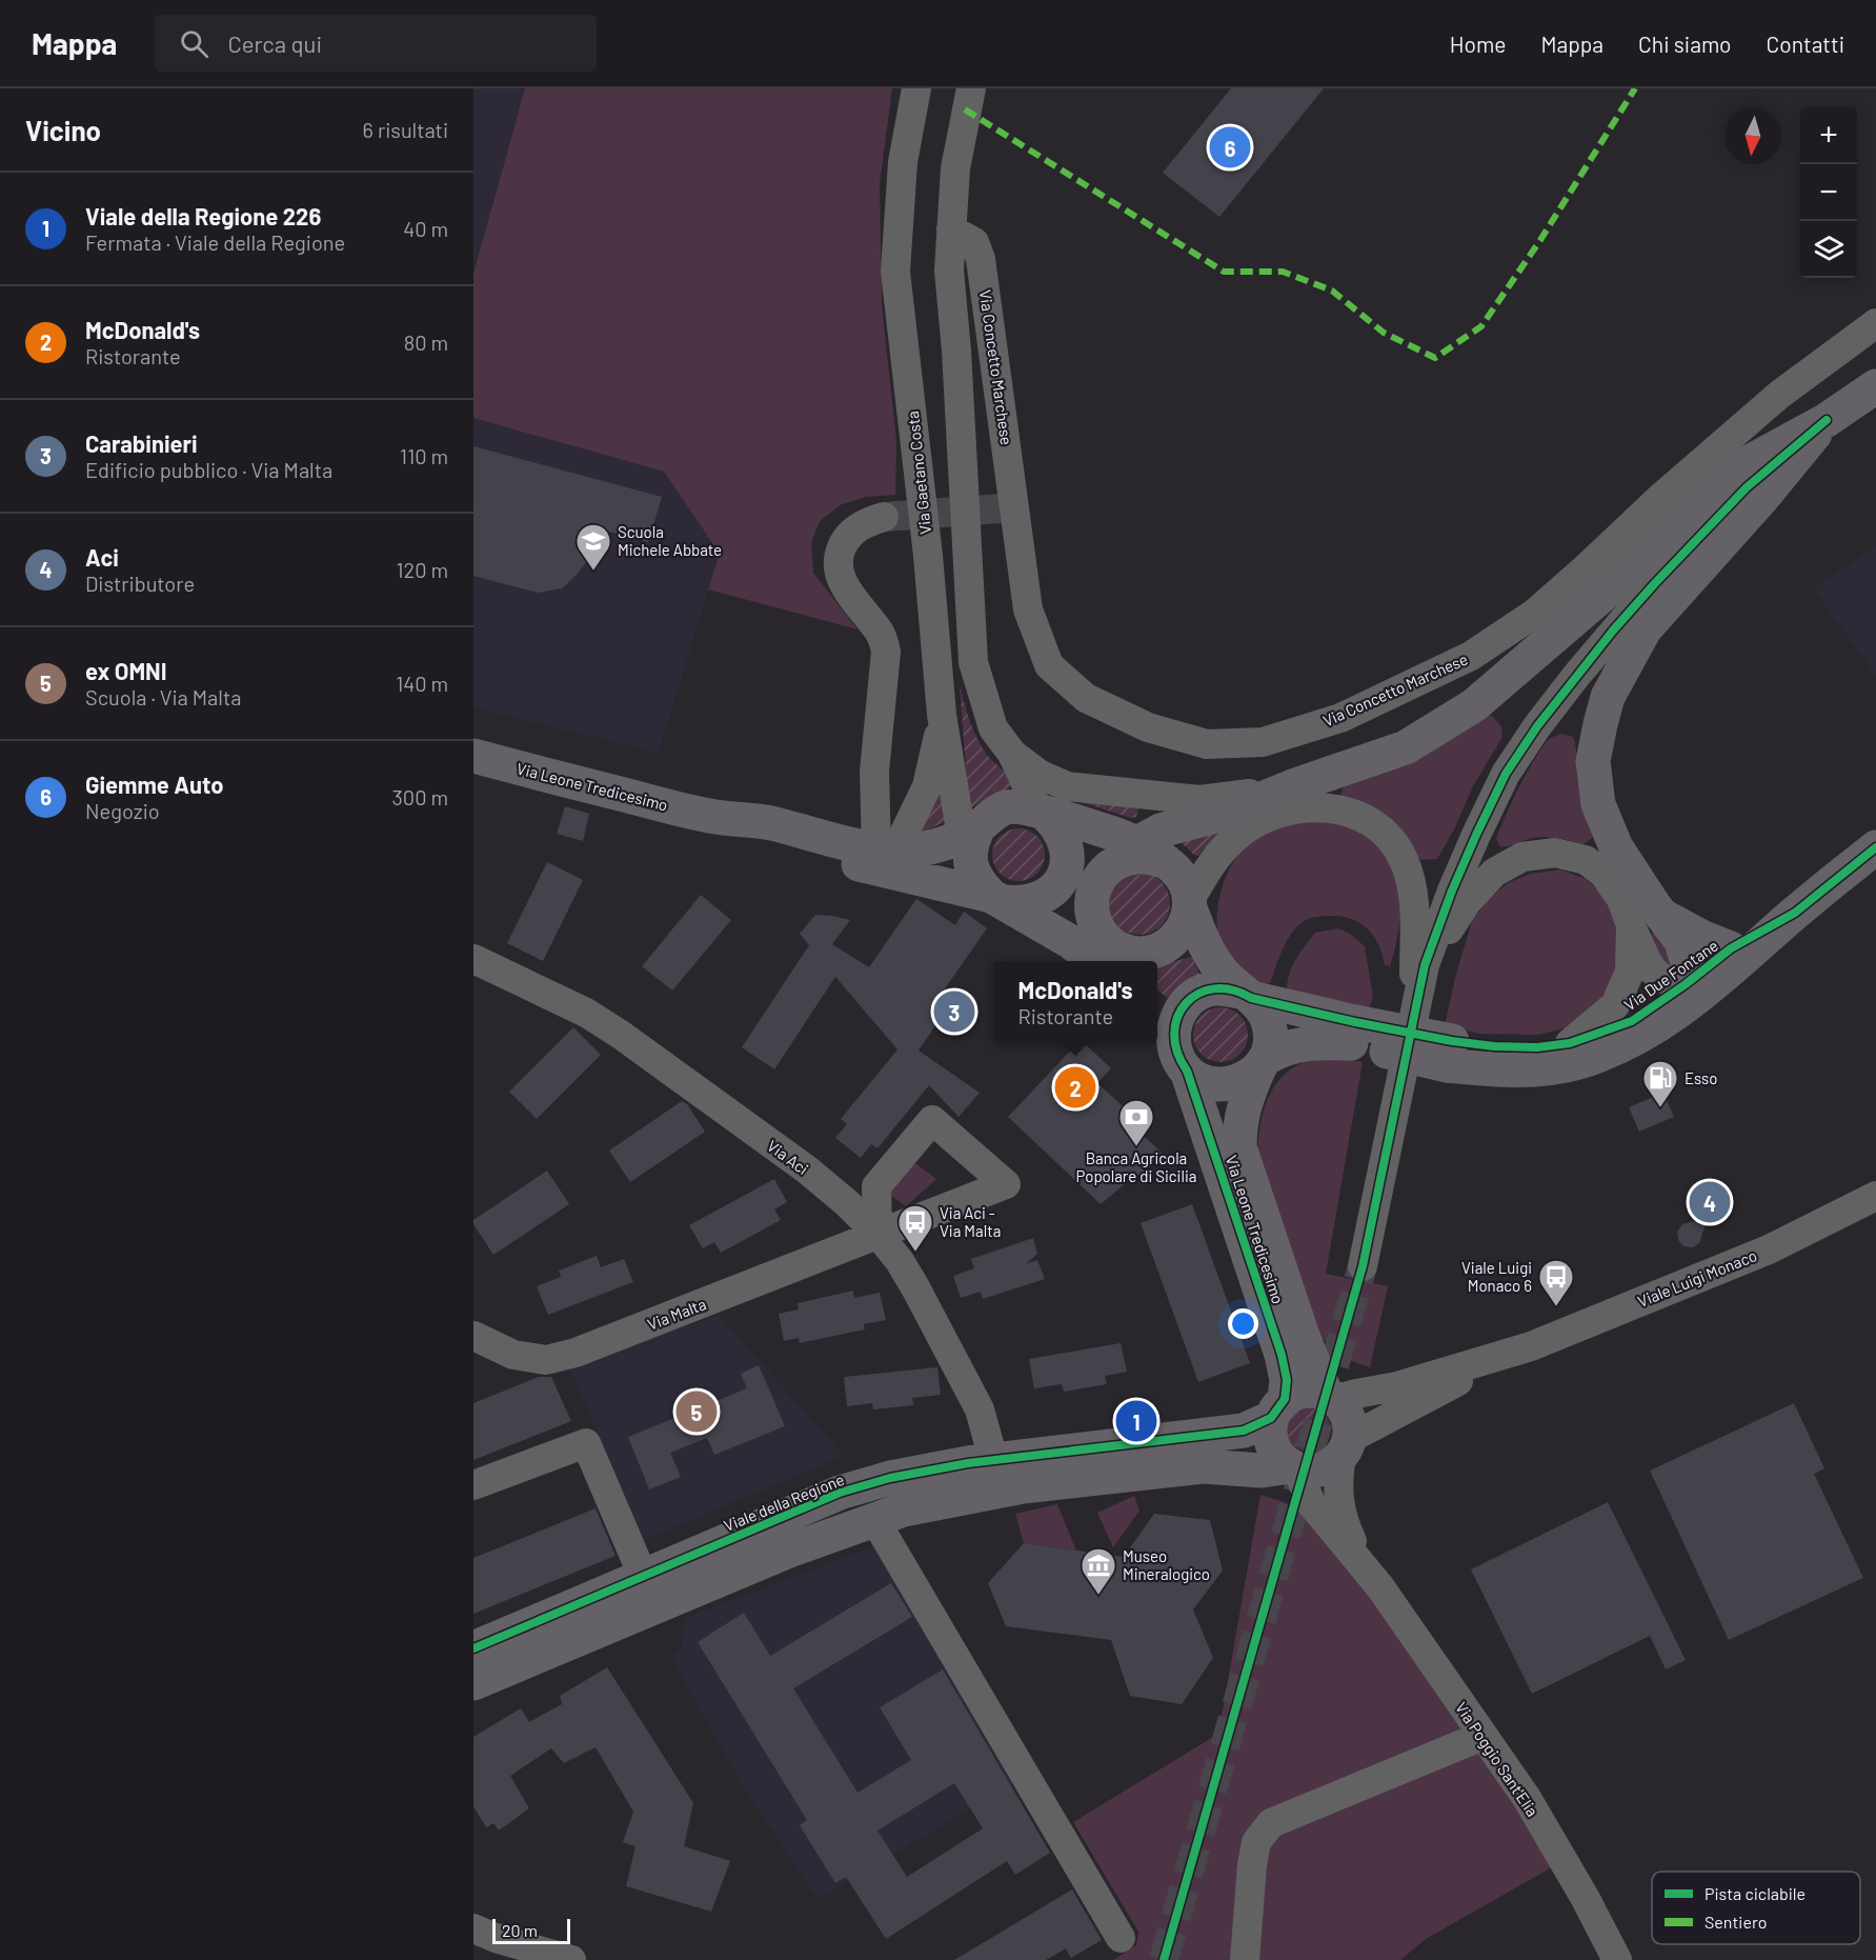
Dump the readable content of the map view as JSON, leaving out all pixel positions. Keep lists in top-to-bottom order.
{
  "streets": {
    "main road": ["Via Leone Tredicesimo", "Via Due Fontane", "Viale della Regione"],
    "street": [
      "Via Concetto Marchese",
      "Via Gaetano Costa",
      "Via Aci",
      "Viale Luigi Monaco",
      "Via Malta",
      "Via Poggio Sant'Elia"
    ]
  },
  "crossings": [
    ["Via Leone Tredicesimo", "Viale della Regione"],
    ["Via Aci", "Via Malta"],
    ["Via Aci", "Viale della Regione"]
  ],
  "places": {
    "school or university": ["Scuola Michele Abbate"],
    "fuel station": ["Esso"],
    "bank": ["Banca Agricola Popolare di Sicilia"],
    "bus stop": ["Via Aci - Via Malta", "Viale Luigi Monaco 6"],
    "museum": ["Museo Mineralogico"]
  },
  "legend": ["Pista ciclabile", "Sentiero"],
  "scale_bar": "20 m",
  "north": "bottom",
  "page": {
    "header": "Mappa",
    "search": "Cerca qui",
    "nav": [
      "Home",
      "Mappa",
      "Chi siamo",
      "Contatti"
    ],
    "heading": ["Vicino", "6 risultati"],
    "map_buttons": ["+", "−"],
    "pins": [
      "6",
      "3",
      "2",
      "4",
      "5",
      "1"
    ],
    "list": [
      {
        "mark": "1",
        "name": "Viale della Regione 226",
        "note": "Fermata · Viale della Regione",
        "value": "40 m"
      },
      {
        "mark": "2",
        "name": "McDonald's",
        "note": "Ristorante",
        "value": "80 m"
      },
      {
        "mark": "3",
        "name": "Carabinieri",
        "note": "Edificio pubblico · Via Malta",
        "value": "110 m"
      },
      {
        "mark": "4",
        "name": "Aci",
        "note": "Distributore",
        "value": "120 m"
      },
      {
        "mark": "5",
        "name": "ex OMNI",
        "note": "Scuola · Via Malta",
        "value": "140 m"
      },
      {
        "mark": "6",
        "name": "Giemme Auto",
        "note": "Negozio",
        "value": "300 m"
      }
    ],
    "popup": ["McDonald's", "Ristorante"],
    "scale": "20 m"
  }
}
